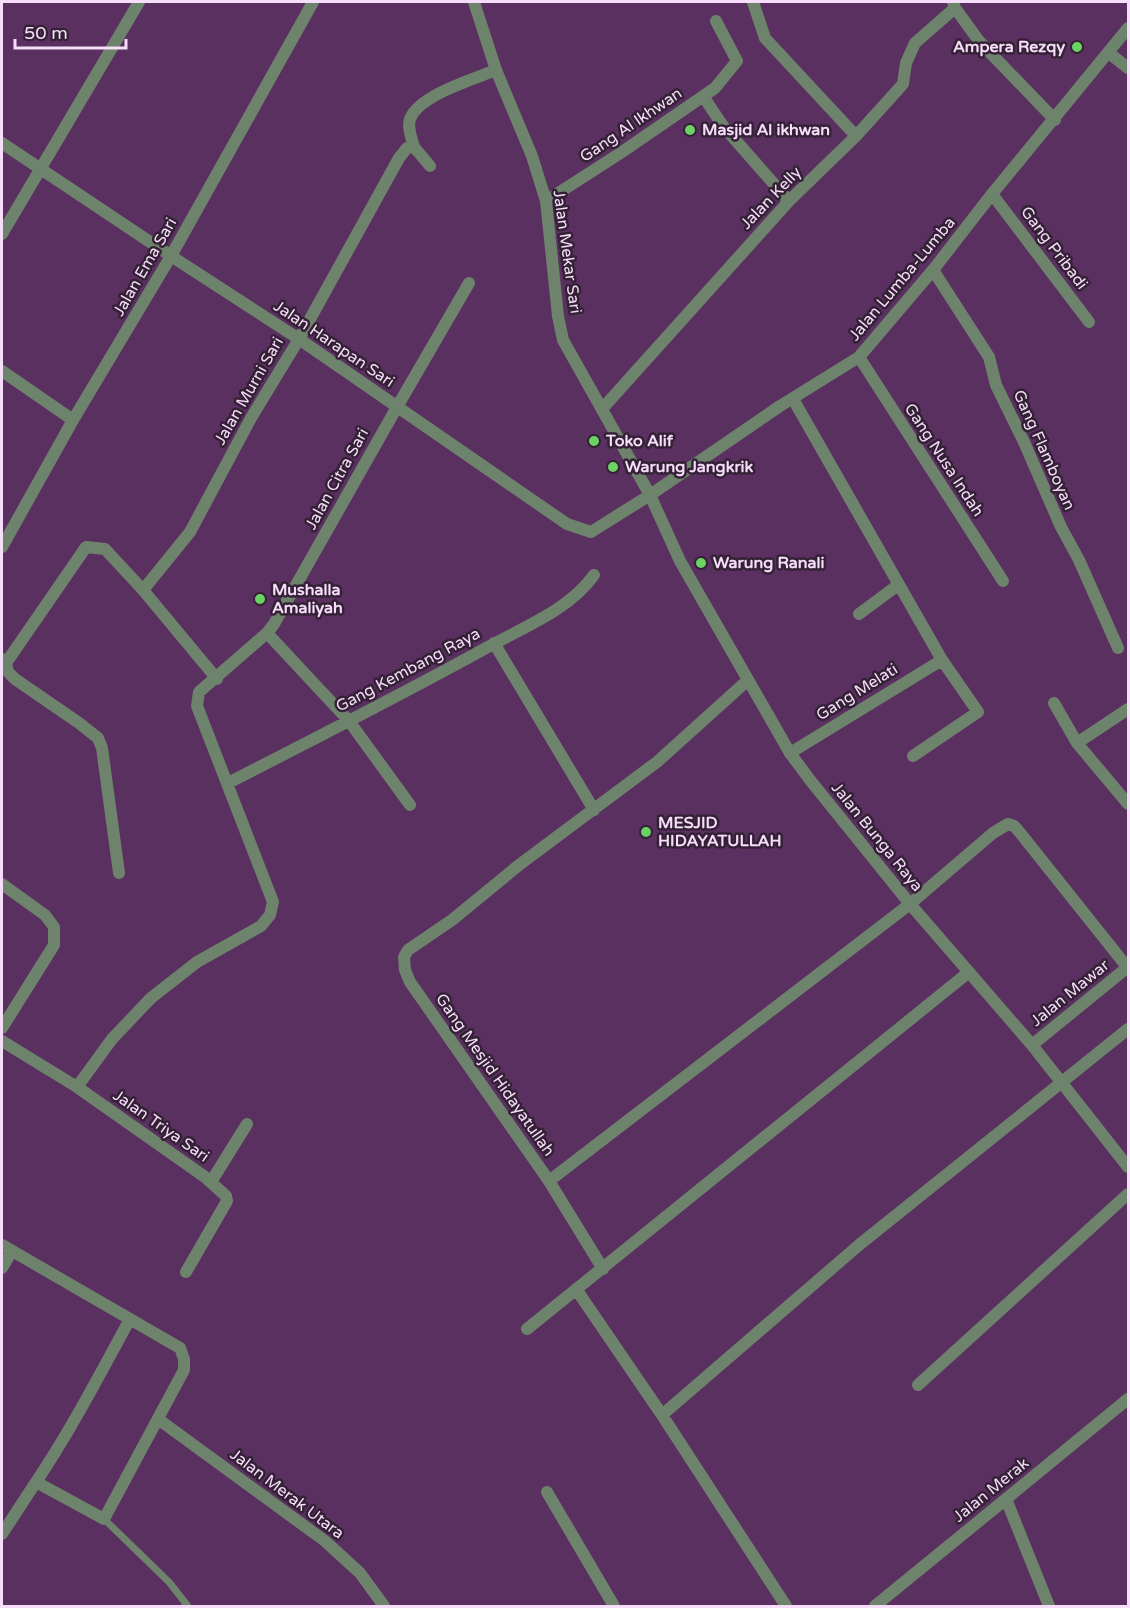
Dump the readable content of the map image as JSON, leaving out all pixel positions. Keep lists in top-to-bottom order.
{
  "streets": {
    "street": [
      "Gang Al Ikhwan",
      "Jalan Kelly",
      "Gang Pribadi",
      "Jalan Mekar Sari",
      "Jalan Ema Sari",
      "Jalan Lumba-Lumba",
      "Jalan Harapan Sari",
      "Jalan Murni Sari",
      "Gang Flamboyan",
      "Gang Nusa Indah",
      "Jalan Citra Sari",
      "Gang Kembang Raya",
      "Gang Melati",
      "Jalan Bunga Raya",
      "Jalan Mawar",
      "Gang Mesjid Hidayatullah",
      "Jalan Triya Sari",
      "Jalan Merak",
      "Jalan Merak Utara"
    ]
  },
  "crossings": [
    ["Gang Al Ikhwan", "Jalan Kelly"],
    ["Gang Al Ikhwan", "Jalan Mekar Sari"],
    ["Jalan Kelly", "Jalan Mekar Sari"],
    ["Gang Pribadi", "Jalan Lumba-Lumba"],
    ["Jalan Mekar Sari", "Jalan Lumba-Lumba"],
    ["Jalan Mekar Sari", "Jalan Harapan Sari"],
    ["Jalan Mekar Sari", "Jalan Bunga Raya"],
    ["Jalan Ema Sari", "Jalan Harapan Sari"],
    ["Jalan Lumba-Lumba", "Jalan Harapan Sari"],
    ["Jalan Lumba-Lumba", "Gang Flamboyan"],
    ["Jalan Lumba-Lumba", "Gang Nusa Indah"],
    ["Jalan Lumba-Lumba", "Jalan Bunga Raya"],
    ["Jalan Harapan Sari", "Jalan Murni Sari"],
    ["Jalan Harapan Sari", "Jalan Citra Sari"],
    ["Jalan Harapan Sari", "Jalan Bunga Raya"],
    ["Jalan Citra Sari", "Gang Kembang Raya"],
    ["Gang Melati", "Jalan Bunga Raya"],
    ["Jalan Bunga Raya", "Jalan Mawar"],
    ["Jalan Bunga Raya", "Gang Mesjid Hidayatullah"],
    ["Jalan Mawar", "Gang Mesjid Hidayatullah"]
  ],
  "places": [
    "Ampera Rezqy",
    "Masjid Al ikhwan",
    "Toko Alif",
    "Warung Jangkrik",
    "Warung Ranali",
    "Mushalla Amaliyah",
    "MESJID HIDAYATULLAH"
  ],
  "scale_bar": "50 m"
}
